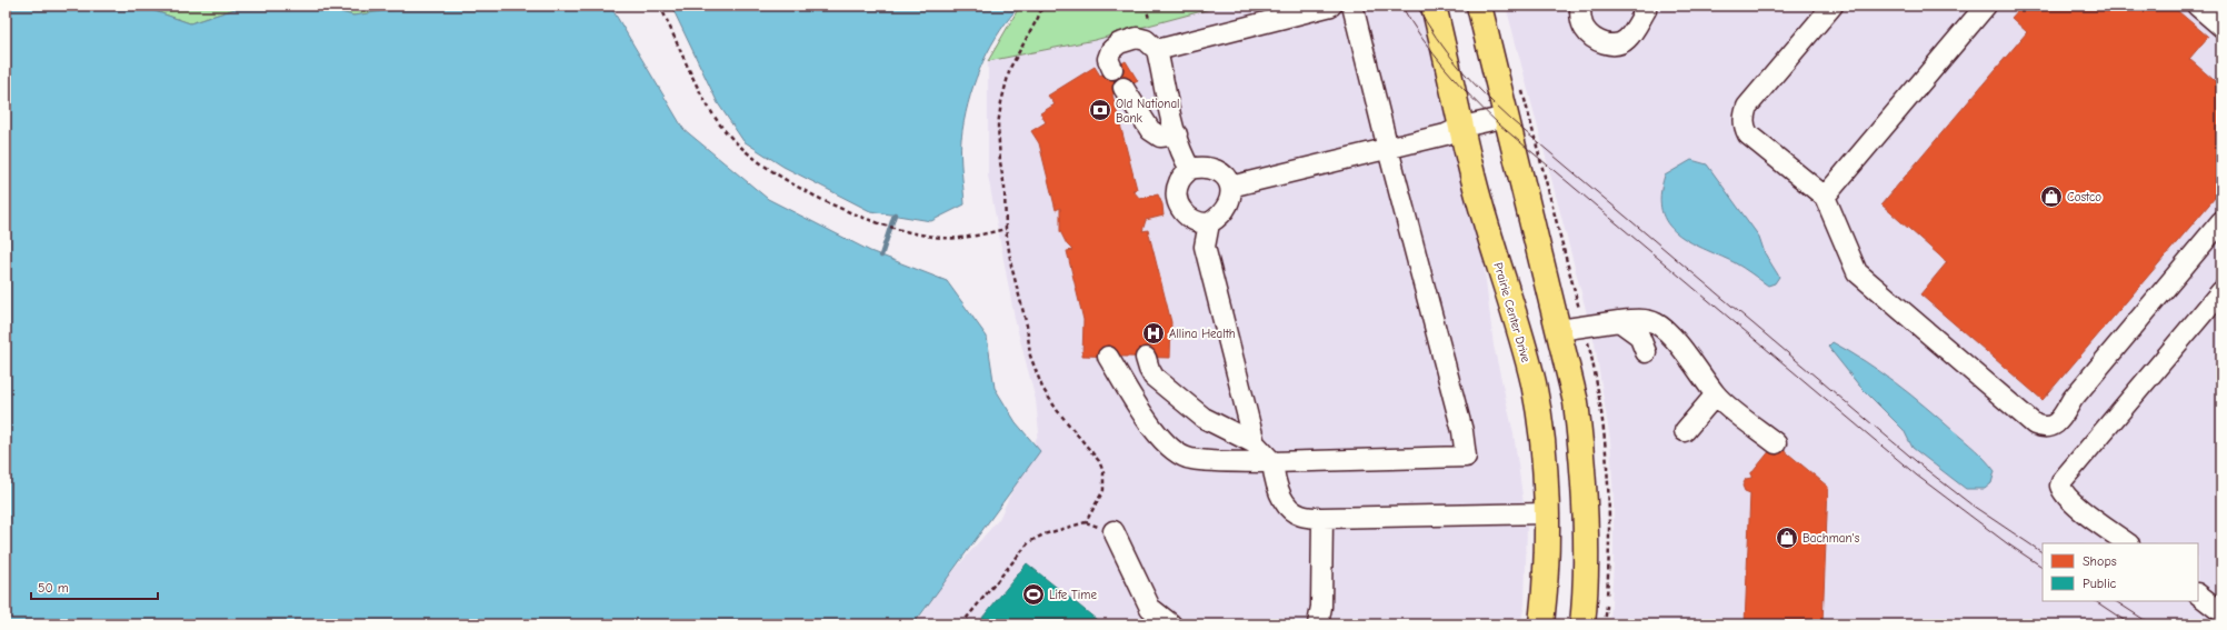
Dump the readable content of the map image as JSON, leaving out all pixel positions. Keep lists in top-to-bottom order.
{
  "streets": {
    "main road": ["Prairie Center Drive"]
  },
  "places": {
    "bank": ["Old National Bank"],
    "shop": ["Costco", "Bachman's"],
    "hospital": ["Allina Health"],
    "sports": ["Life Time"]
  },
  "legend": ["Shops", "Public"],
  "scale_bar": "50 m"
}
